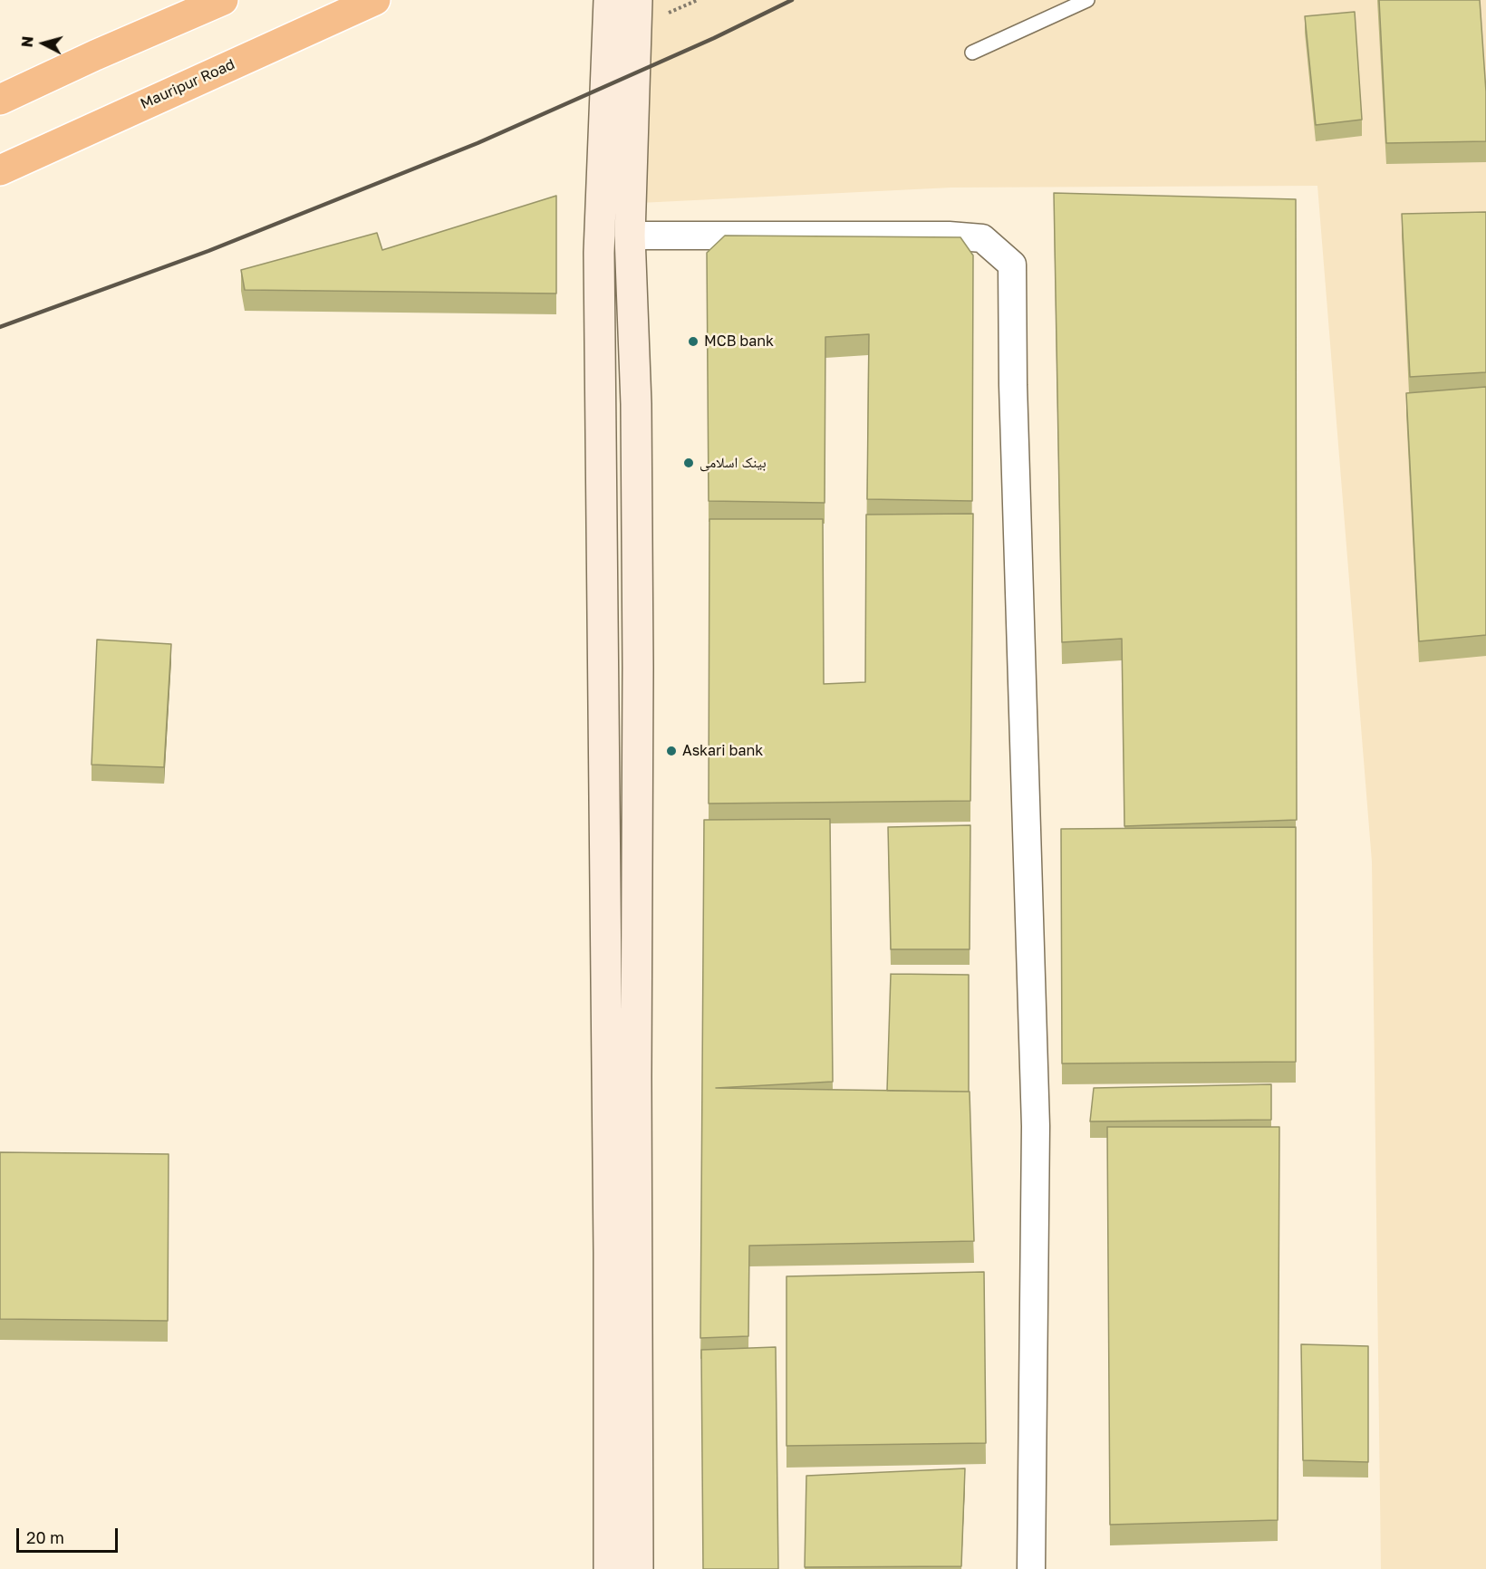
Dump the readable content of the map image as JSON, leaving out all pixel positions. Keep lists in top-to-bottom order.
{
  "streets": {
    "highway": ["Mauripur Road"]
  },
  "places": ["MCB bank", "بینک اسلامی", "Askari bank"],
  "scale_bar": "20 m",
  "north": "left"
}
